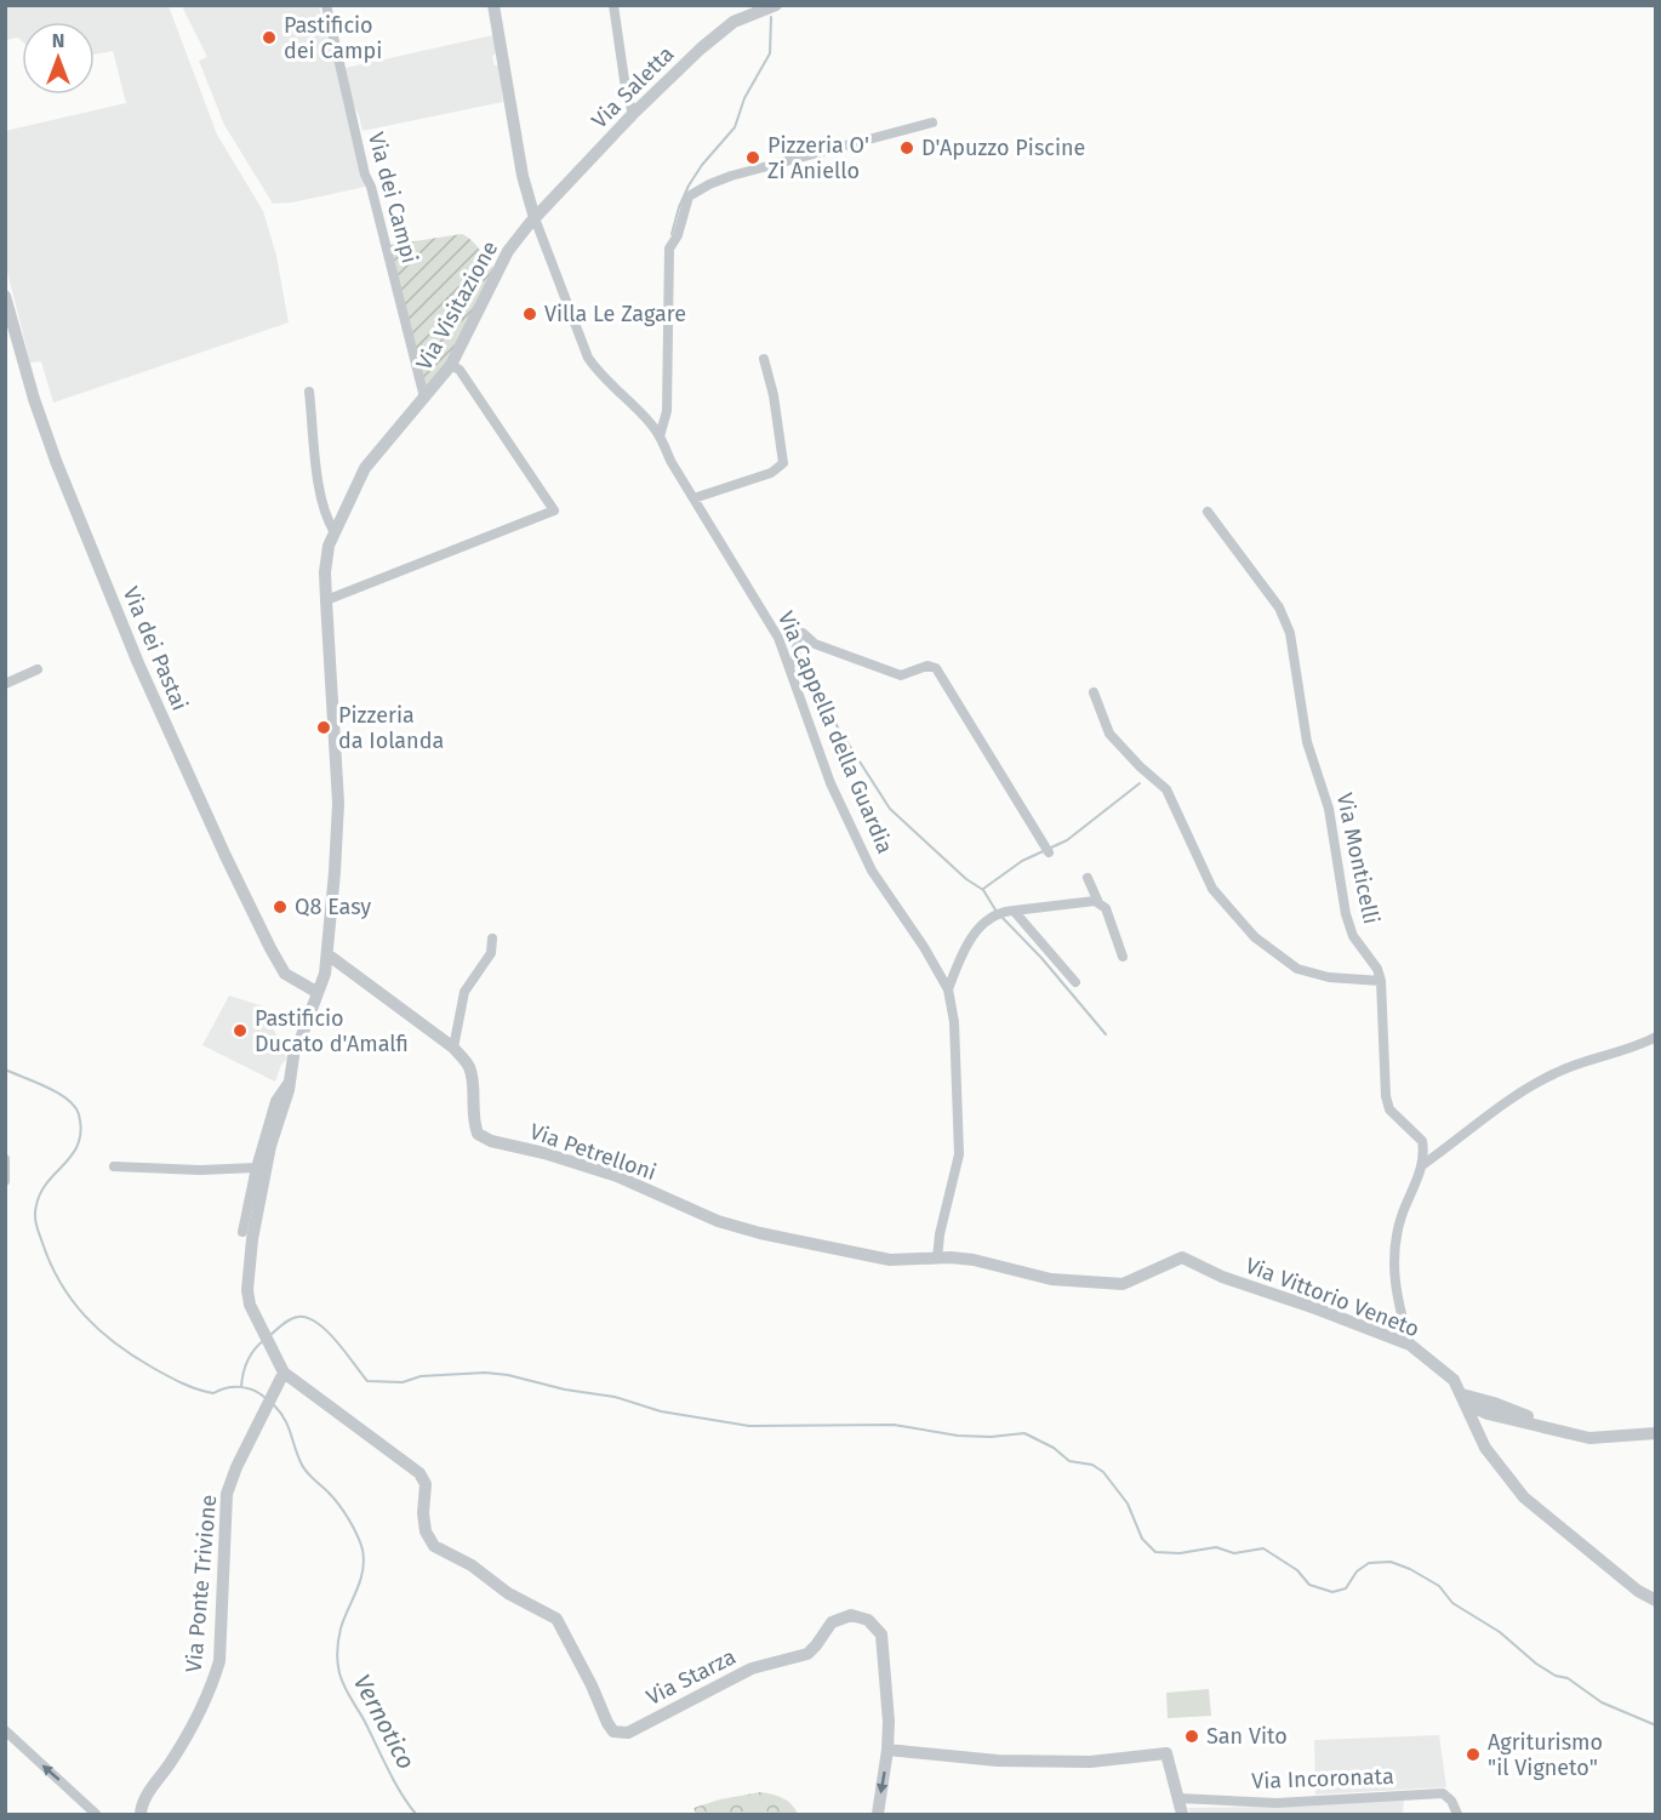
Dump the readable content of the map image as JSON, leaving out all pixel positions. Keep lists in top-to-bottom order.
{
  "streets": {
    "street": [
      "Via Saletta",
      "Via dei Campi",
      "Via Visitazione",
      "Via dei Pastai",
      "Via Cappella della Guardia",
      "Via Monticelli",
      "Via Petrelloni",
      "Via Vittorio Veneto",
      "Via Ponte Trivione",
      "Via Starza",
      "Via Incoronata"
    ]
  },
  "crossings": [
    ["Via Saletta", "Via Visitazione"],
    ["Via Saletta", "Via Cappella della Guardia"],
    ["Via dei Campi", "Via Visitazione"],
    ["Via Visitazione", "Via dei Pastai"],
    ["Via Visitazione", "Via Cappella della Guardia"],
    ["Via Visitazione", "Via Petrelloni"],
    ["Via Cappella della Guardia", "Via Petrelloni"],
    ["Via Cappella della Guardia", "Via Vittorio Veneto"],
    ["Via Petrelloni", "Via Vittorio Veneto"],
    ["Via Ponte Trivione", "Via Starza"]
  ],
  "water": ["Vernotico"],
  "places": [
    "Pastificio dei Campi",
    "D'Apuzzo Piscine",
    "Pizzeria O' Zi Aniello",
    "Villa Le Zagare",
    "Pizzeria da Iolanda",
    "Q8 Easy",
    "Pastificio Ducato d'Amalfi",
    "San Vito",
    "Agriturismo \"il Vigneto\""
  ],
  "north": "top"
}
